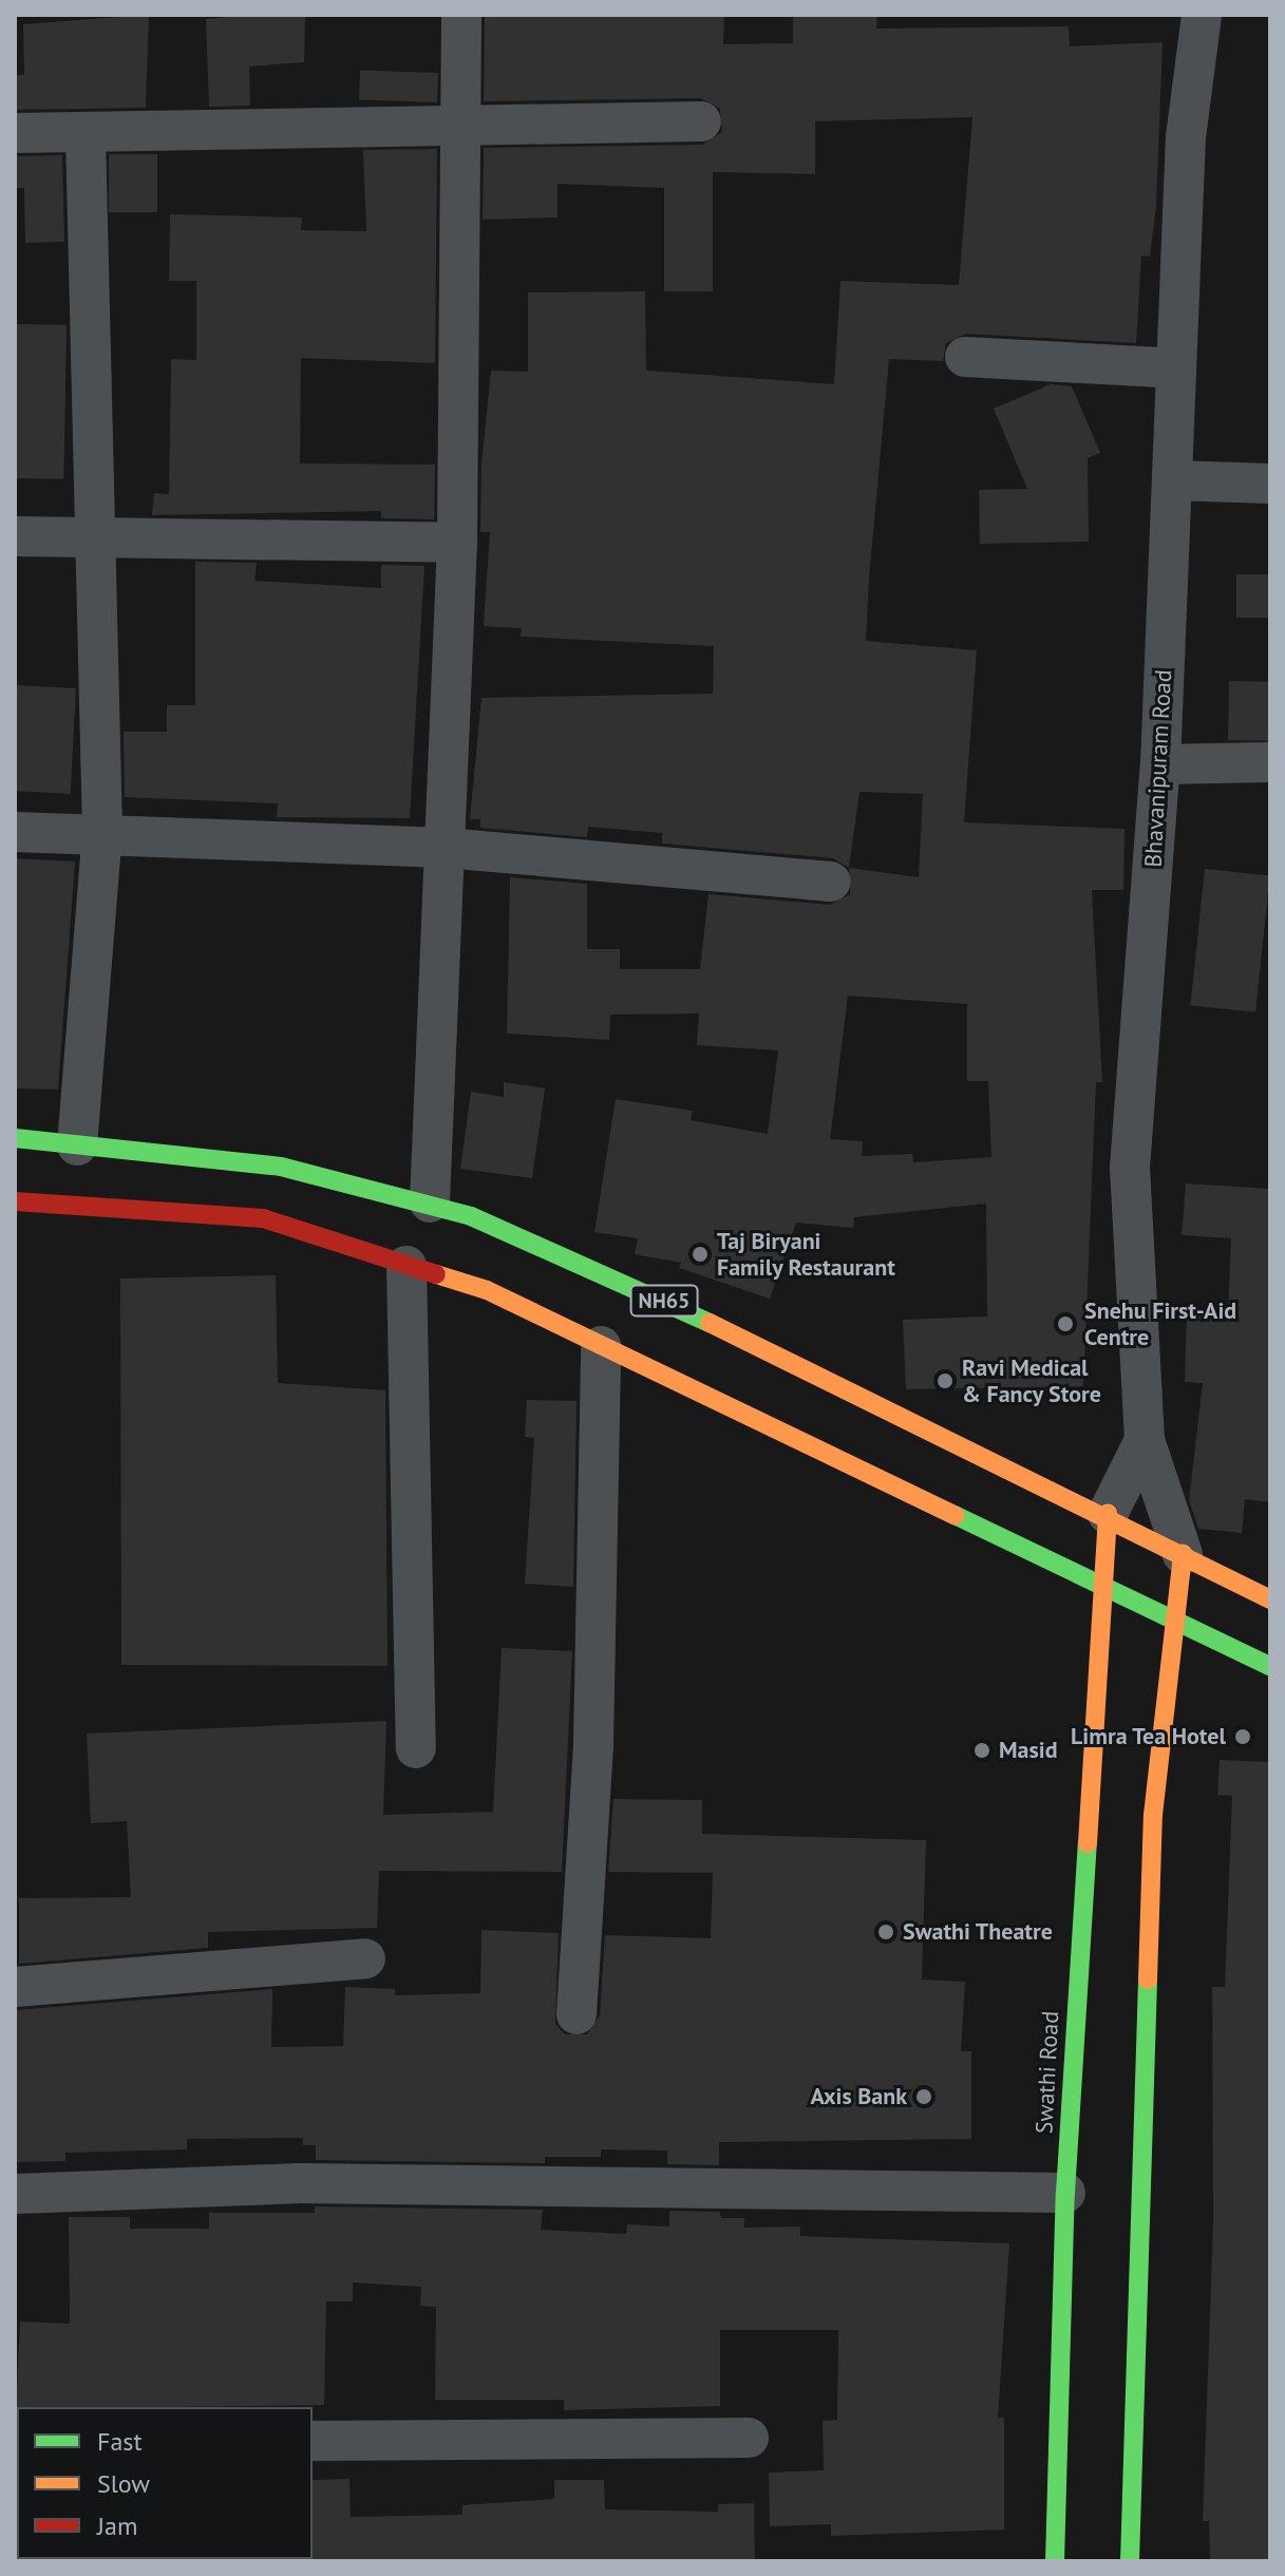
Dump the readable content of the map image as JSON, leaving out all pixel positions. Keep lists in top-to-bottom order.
{
  "streets": {
    "main road": ["NH65", "Swathi Road"],
    "street": ["Bhavanipuram Road"]
  },
  "crossings": [
    ["Bhavanipuram Road", "NH65"],
    ["Bhavanipuram Road", "Swathi Road"],
    ["NH65", "Swathi Road"]
  ],
  "places": [
    "Taj Biryani Family Restaurant",
    "Snehu First-Aid Centre",
    "Ravi Medical & Fancy Store",
    "Limra Tea Hotel",
    "Masid",
    "Swathi Theatre",
    "Axis Bank"
  ],
  "legend": ["Fast", "Slow", "Jam"]
}
